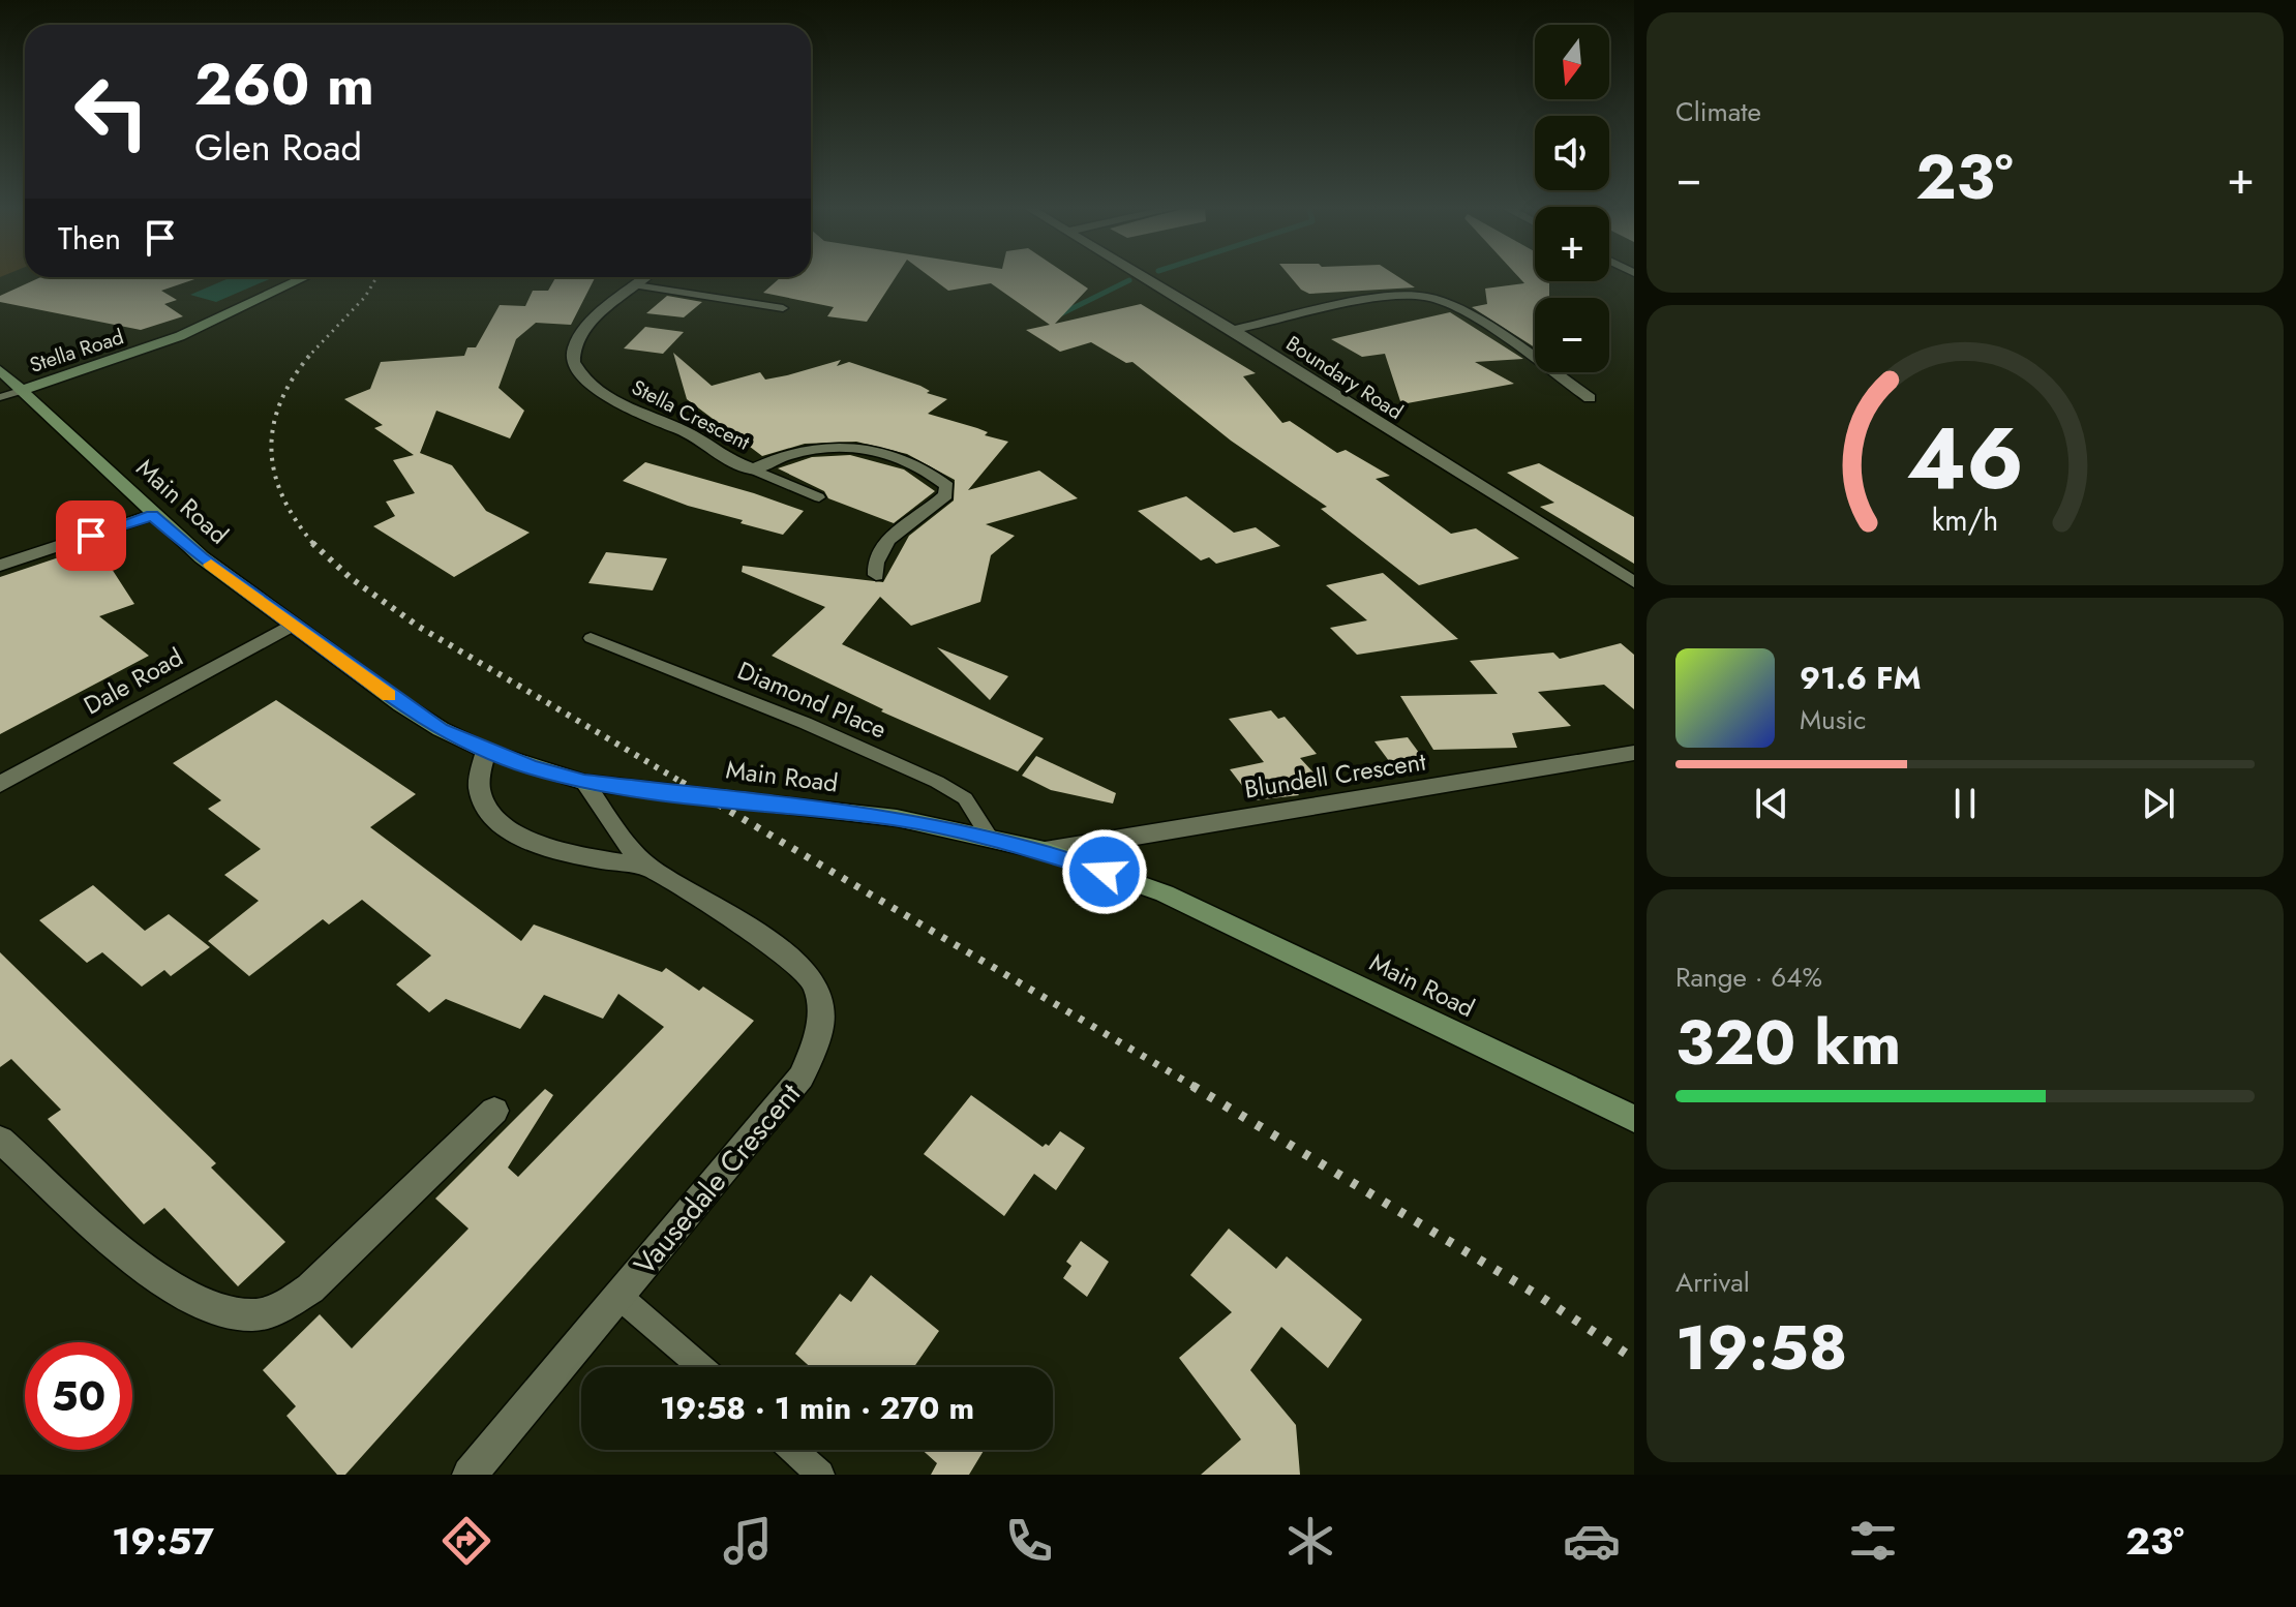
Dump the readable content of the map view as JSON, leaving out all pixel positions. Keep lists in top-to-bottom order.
{
  "streets": {
    "main road": ["Stella Road", "Main Road"],
    "street": [
      "Boundary Road",
      "Stella Crescent",
      "Dale Road",
      "Blundell Crescent",
      "Vausedale Crescent"
    ],
    "lane": ["Diamond Place"]
  },
  "crossings": [
    ["Stella Road", "Main Road"],
    ["Main Road", "Dale Road"],
    ["Main Road", "Diamond Place"],
    ["Main Road", "Blundell Crescent"],
    ["Main Road", "Vausedale Crescent"]
  ],
  "north": "bottom",
  "page": {
    "tile": [
      "Climate",
      ["Range · 64%", "320 km"],
      ["Arrival", "19:58"]
    ],
    "map_buttons": ["+", "−"],
    "turn": ["260 m", "Glen Road"],
    "heat": ["−", "23°", "+"],
    "then": "Then",
    "song": ["91.6 FM", "Music"],
    "limit": "50",
    "trip": "19:58 · 1 min · 270 m",
    "tabs": ["19:57", "23°"],
    "gauge": ["46", "km/h"]
  }
}
